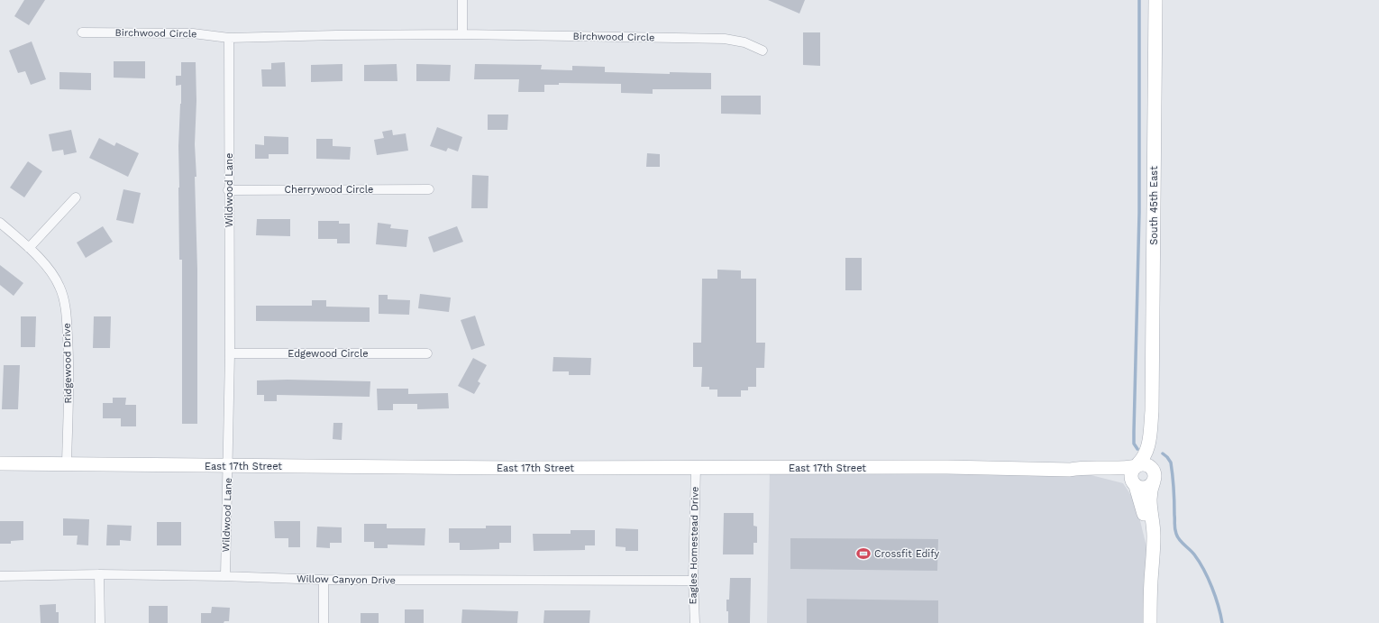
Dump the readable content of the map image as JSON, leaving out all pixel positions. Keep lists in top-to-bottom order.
{
  "streets": {
    "main road": ["South 45th East", "East 17th Street"],
    "street": [
      "Birchwood Circle",
      "Cherrywood Circle",
      "Wildwood Lane",
      "Edgewood Circle",
      "Ridgewood Drive",
      "Eagles Homestead Drive",
      "Willow Canyon Drive"
    ]
  },
  "crossings": [
    ["Birchwood Circle", "Wildwood Lane"],
    ["Cherrywood Circle", "Wildwood Lane"],
    ["Wildwood Lane", "Edgewood Circle"],
    ["Wildwood Lane", "East 17th Street"],
    ["Wildwood Lane", "Willow Canyon Drive"],
    ["South 45th East", "East 17th Street"],
    ["Ridgewood Drive", "East 17th Street"],
    ["East 17th Street", "Eagles Homestead Drive"],
    ["Eagles Homestead Drive", "Willow Canyon Drive"]
  ],
  "places": {
    "sports": ["Crossfit Edify"]
  }
}
